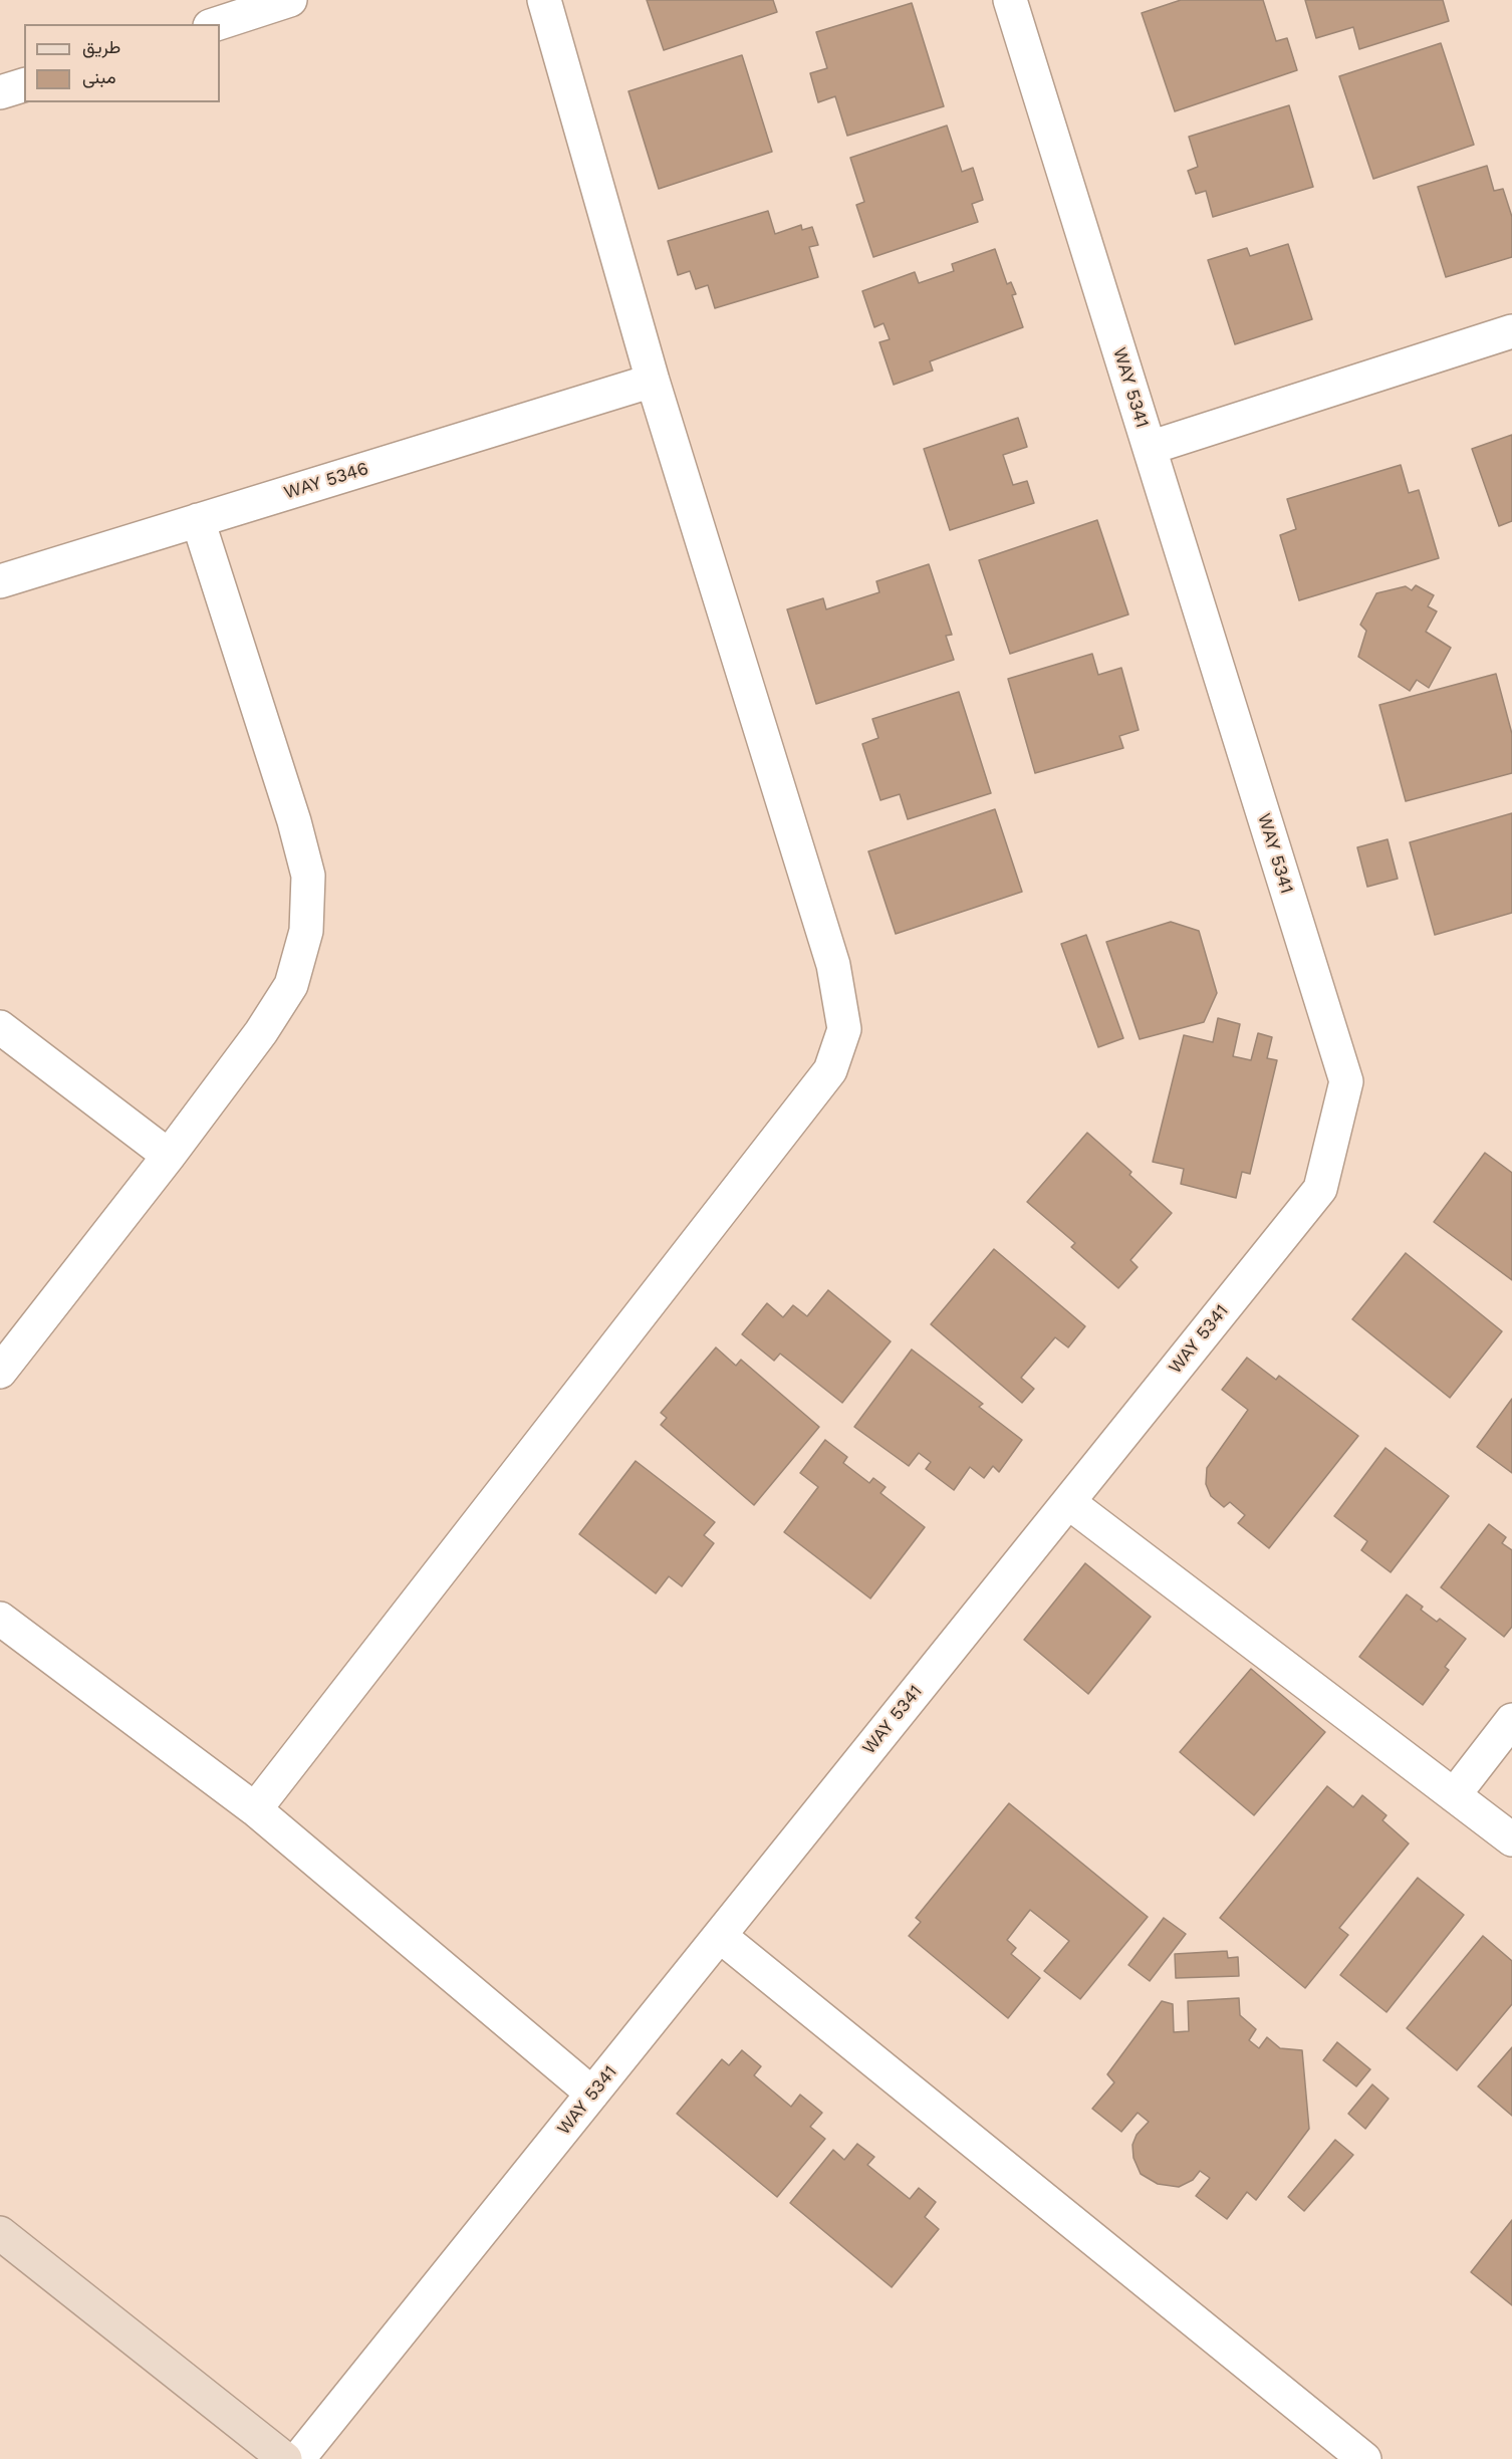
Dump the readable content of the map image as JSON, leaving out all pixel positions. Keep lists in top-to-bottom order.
{
  "streets": {
    "street": ["WAY 5341", "WAY 5346"]
  },
  "legend": ["طريق", "مبنى"]
}
